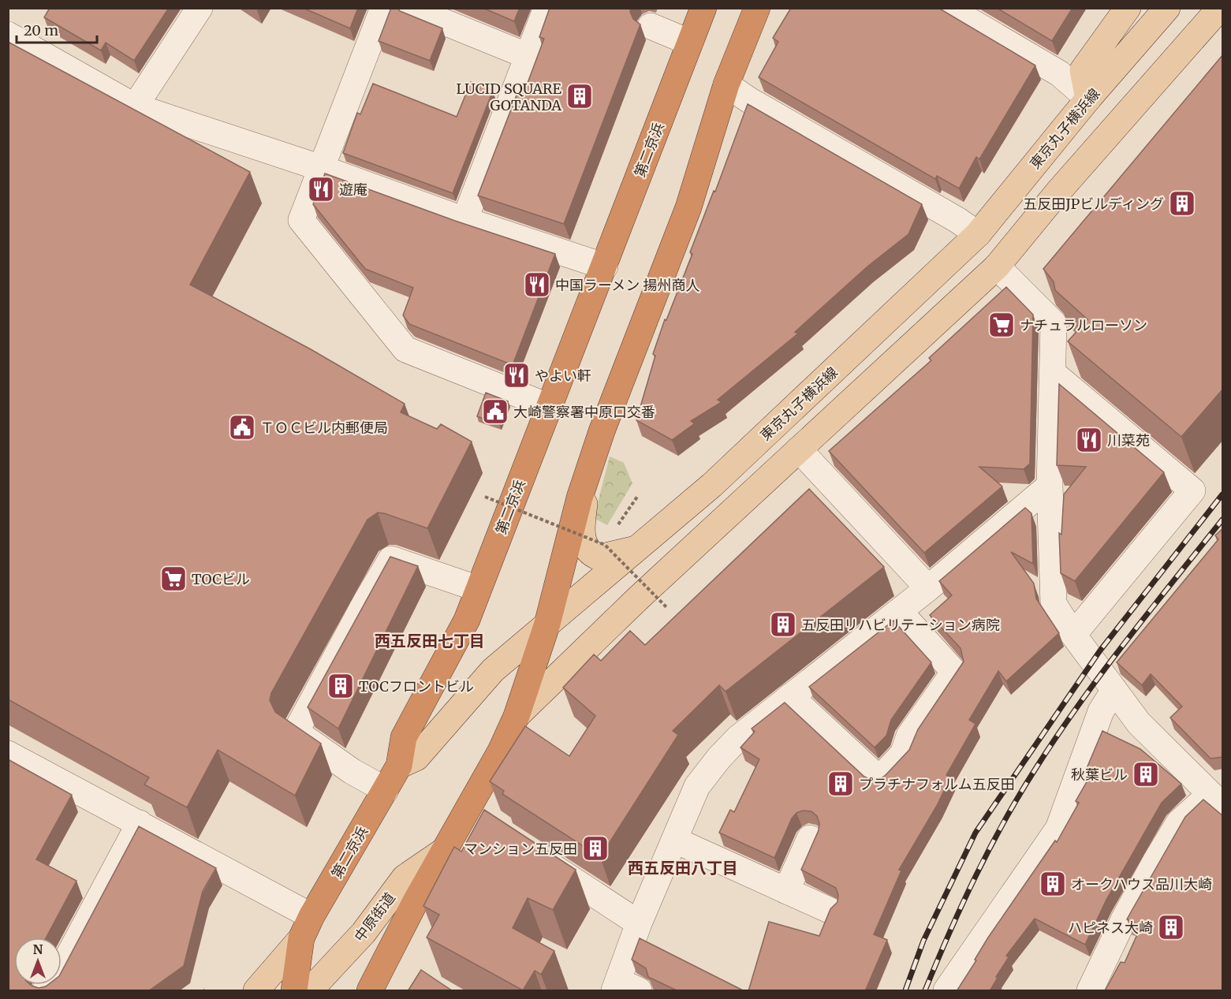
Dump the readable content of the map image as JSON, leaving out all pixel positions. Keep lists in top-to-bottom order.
{
  "streets": {
    "highway": ["第二京浜"],
    "main road": ["東京丸子横浜線", "中原街道"]
  },
  "crossings": [
    ["東京丸子横浜線", "第二京浜"]
  ],
  "districts": ["西五反田七丁目", "西五反田八丁目"],
  "places": {
    "building": [
      "LUCID SQUARE GOTANDA",
      "五反田JPビルディング",
      "五反田リハビリテーション病院",
      "TOCフロントビル",
      "秋葉ビル",
      "プラチナフォルム五反田",
      "マンション五反田",
      "オークハウス品川大崎",
      "ハピネス大崎"
    ],
    "restaurant": [
      "遊庵",
      "中国ラーメン 揚州商人",
      "やよい軒",
      "川菜苑"
    ],
    "supermarket": ["ナチュラルローソン", "TOCビル"],
    "public building": ["大崎警察署中原口交番", "ＴＯＣビル内郵便局"]
  },
  "scale_bar": "20 m",
  "north": "top"
}
